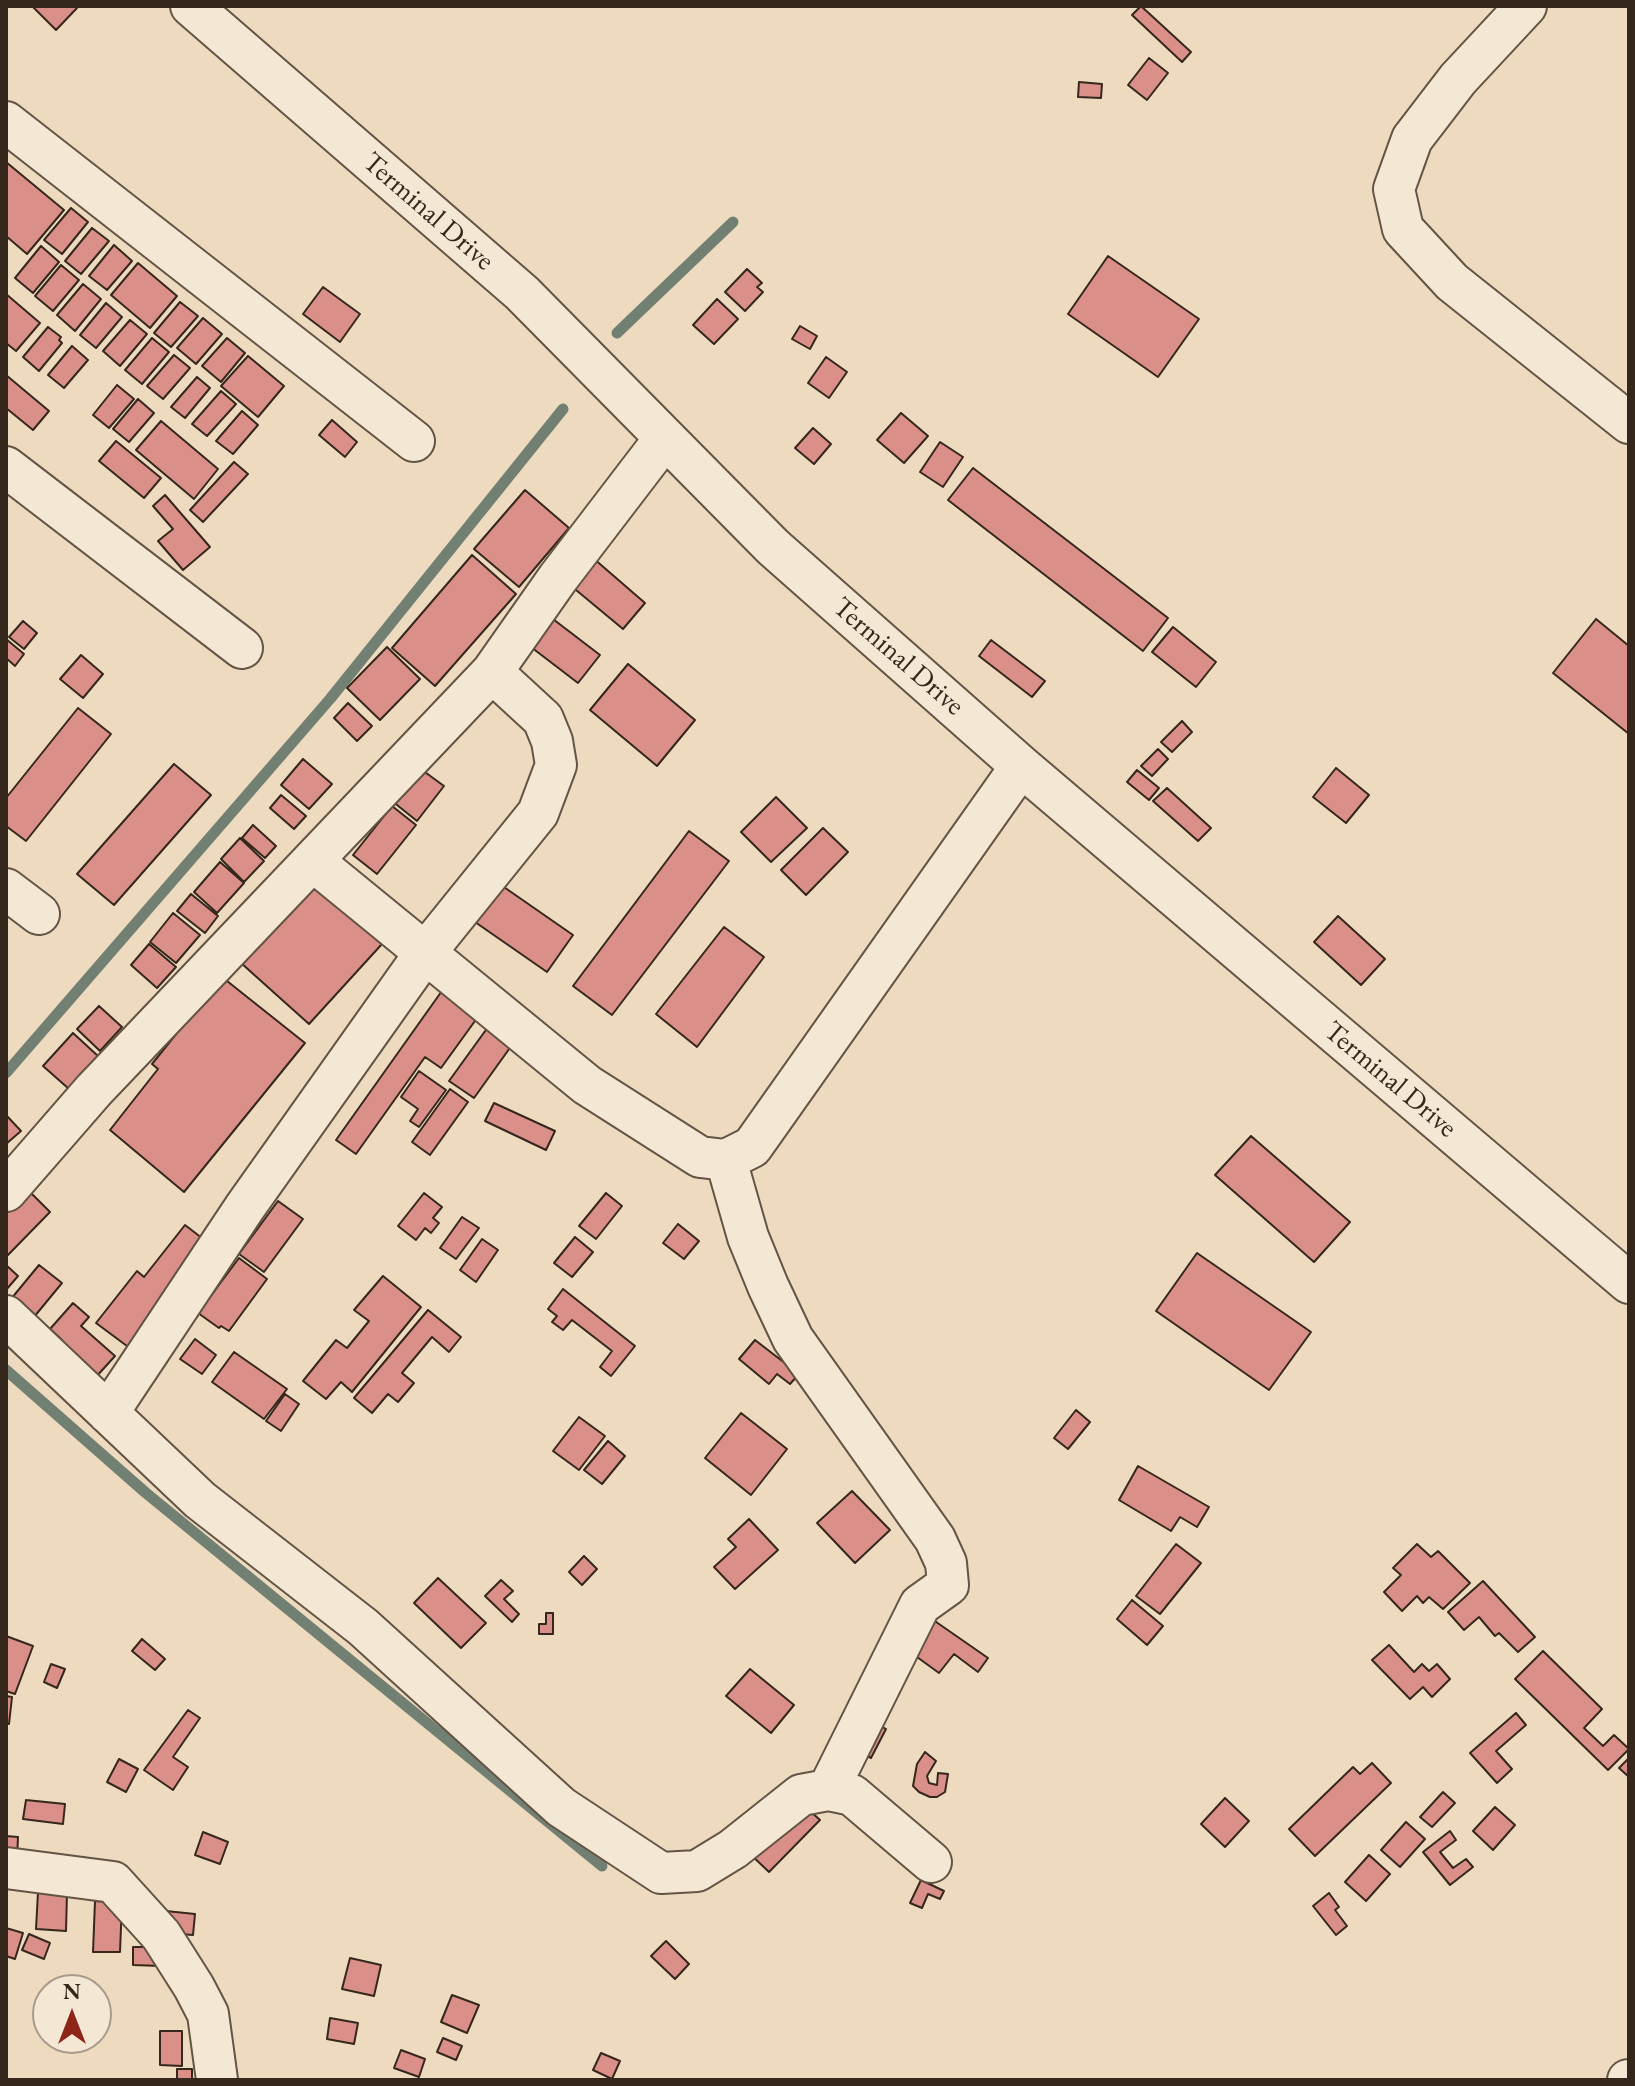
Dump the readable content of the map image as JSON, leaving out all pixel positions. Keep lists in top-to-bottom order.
{
  "streets": {
    "street": ["Terminal Drive"]
  },
  "north": "top"
}
